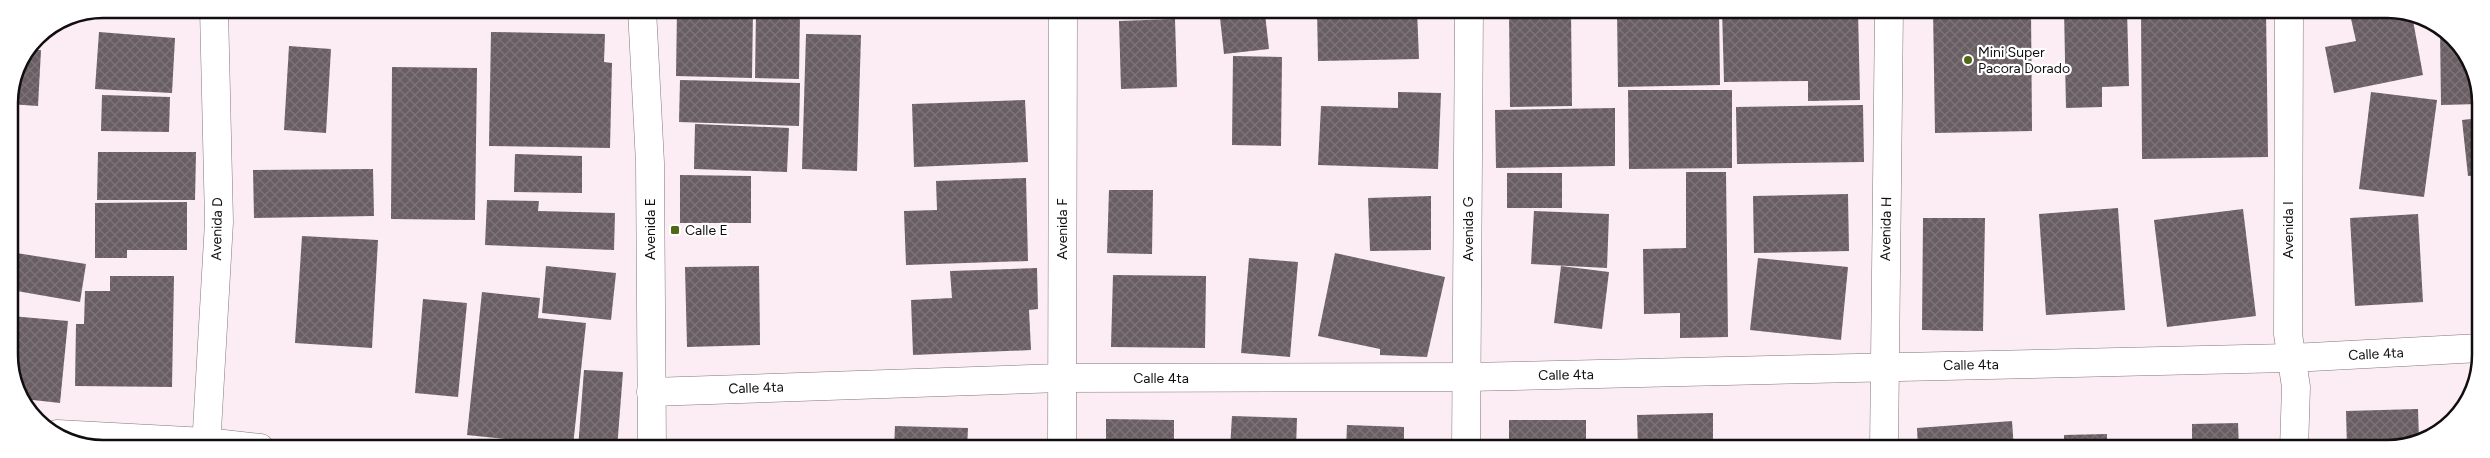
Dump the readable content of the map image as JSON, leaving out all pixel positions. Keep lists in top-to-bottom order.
{
  "streets": {
    "street": [
      "Avenida D",
      "Avenida E",
      "Avenida F",
      "Avenida G",
      "Avenida H",
      "Avenida I",
      "Calle 4ta"
    ]
  },
  "crossings": [
    ["Avenida E", "Calle 4ta"],
    ["Avenida F", "Calle 4ta"],
    ["Avenida G", "Calle 4ta"],
    ["Avenida H", "Calle 4ta"],
    ["Avenida I", "Calle 4ta"]
  ],
  "places": {
    "other": ["Mini Super Pacora Dorado"],
    "transit": ["Calle E"]
  }
}
